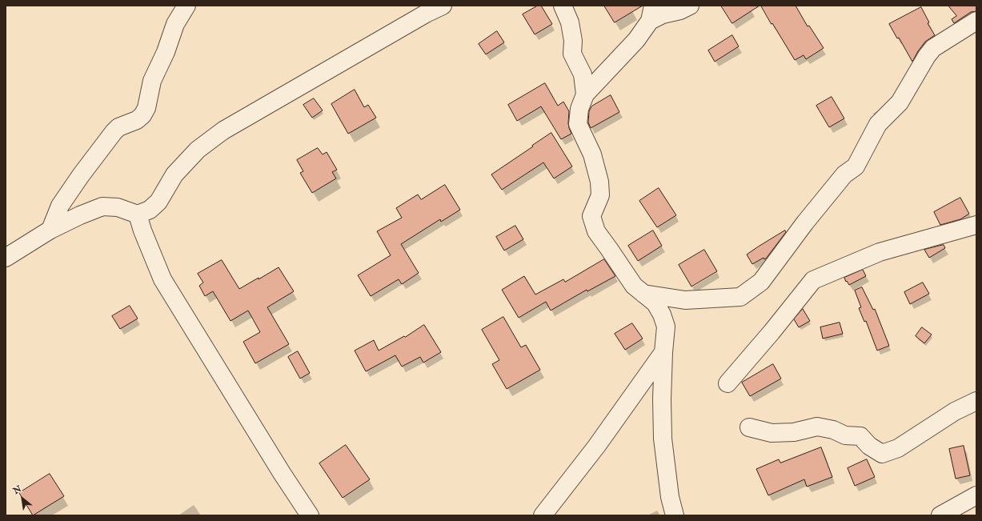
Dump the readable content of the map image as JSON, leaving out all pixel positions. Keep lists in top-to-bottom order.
{
  "north": "top left"
}
